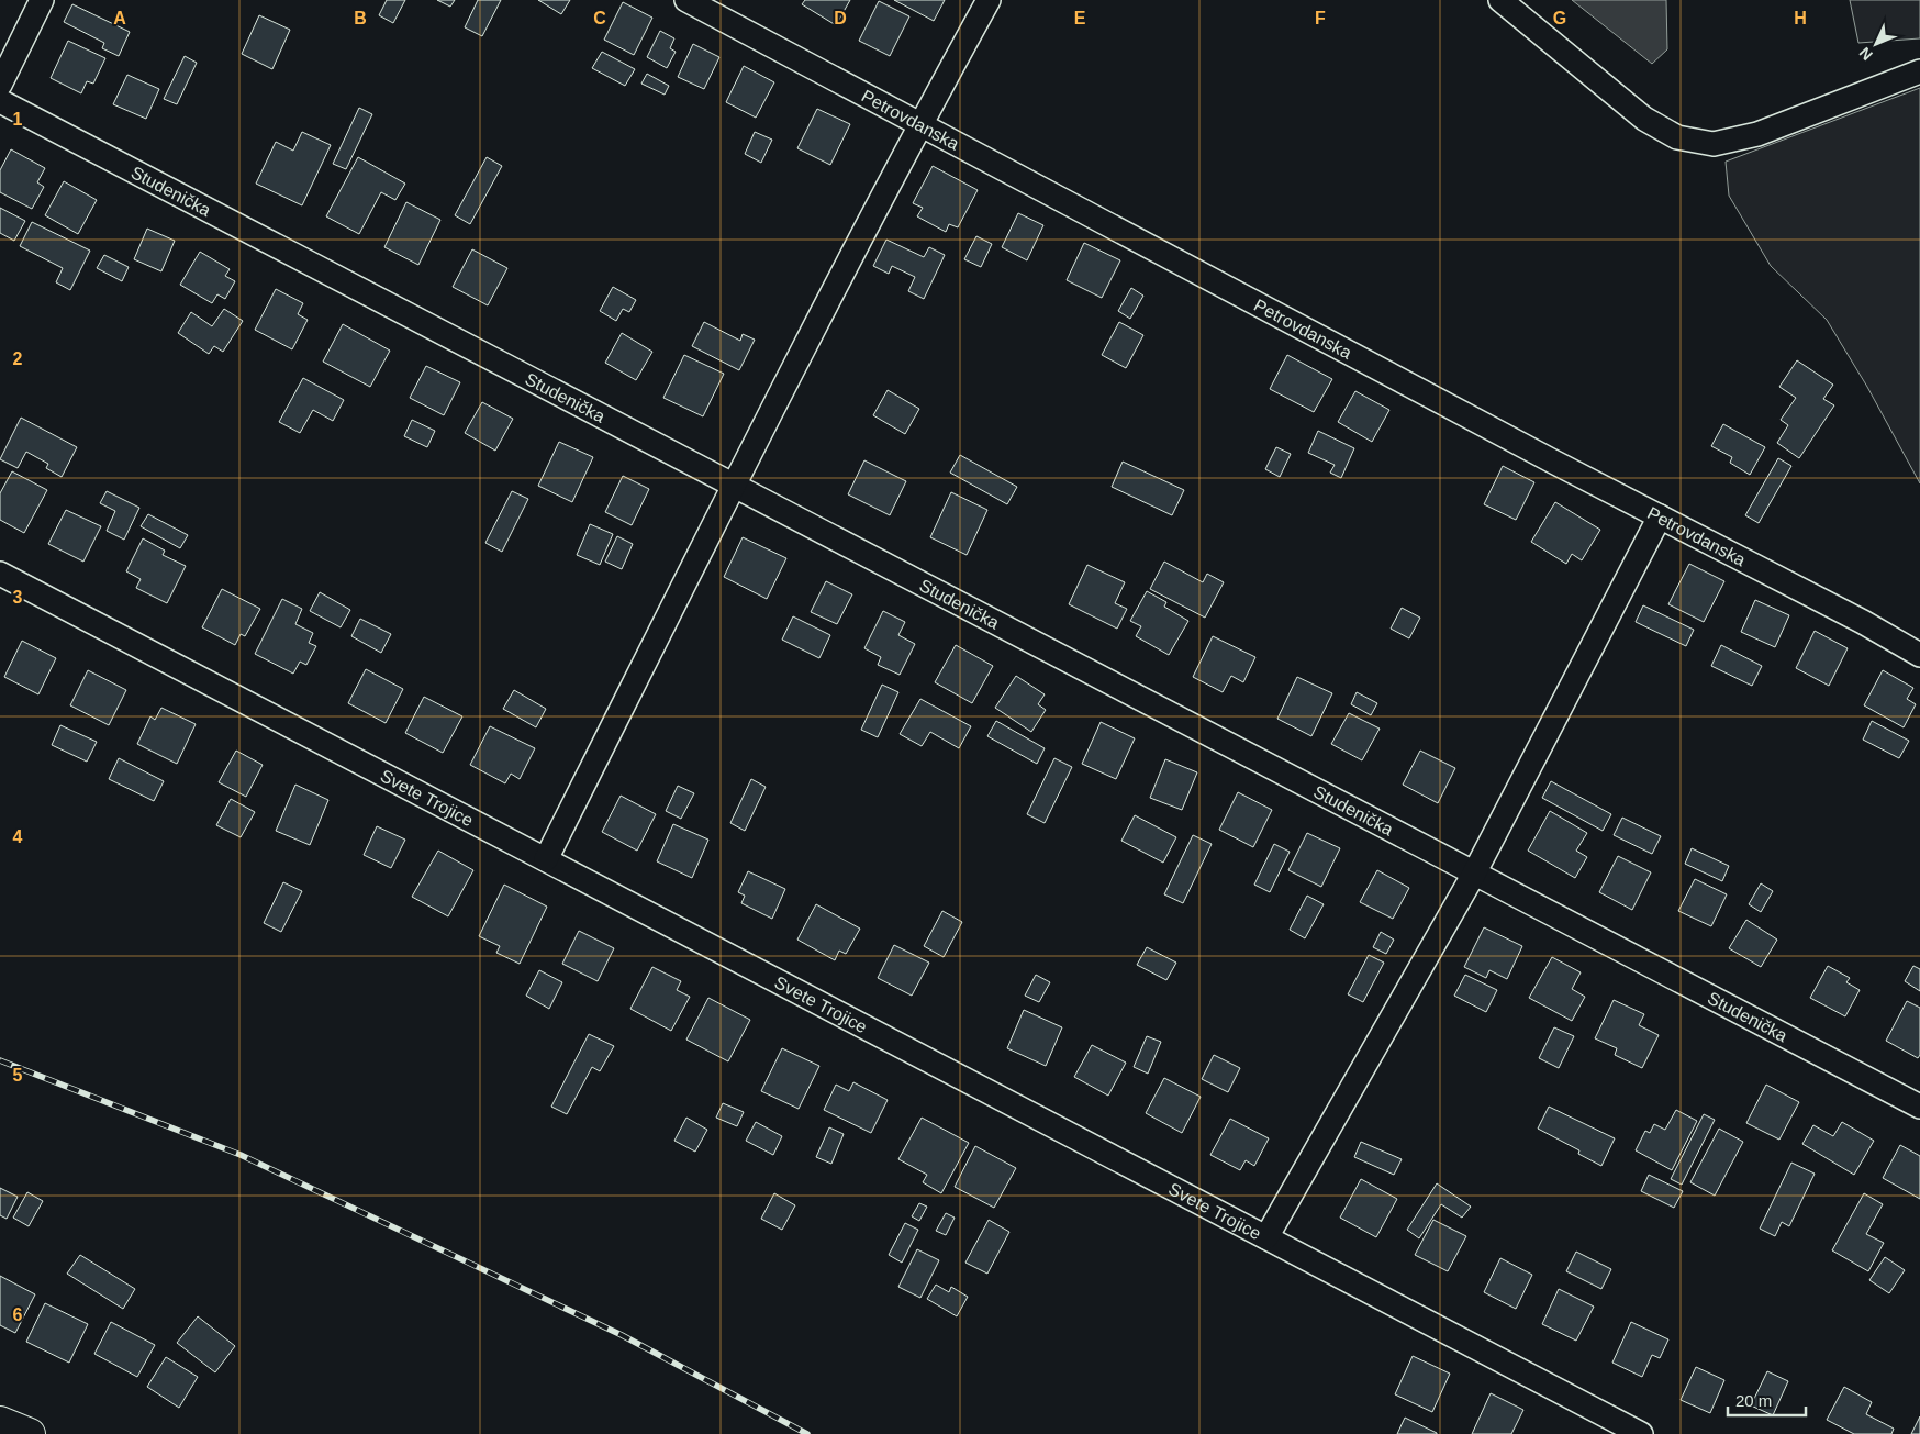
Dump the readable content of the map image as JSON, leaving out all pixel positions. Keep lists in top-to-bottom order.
{
  "streets": {
    "street": ["Petrovdanska", "Studenička", "Svete Trojice"]
  },
  "scale_bar": "20 m",
  "north": "bottom left",
  "grid": {
    "columns": [
      "A",
      "B",
      "C",
      "D",
      "E",
      "F",
      "G",
      "H"
    ],
    "rows": [
      "1",
      "2",
      "3",
      "4",
      "5",
      "6"
    ]
  }
}
